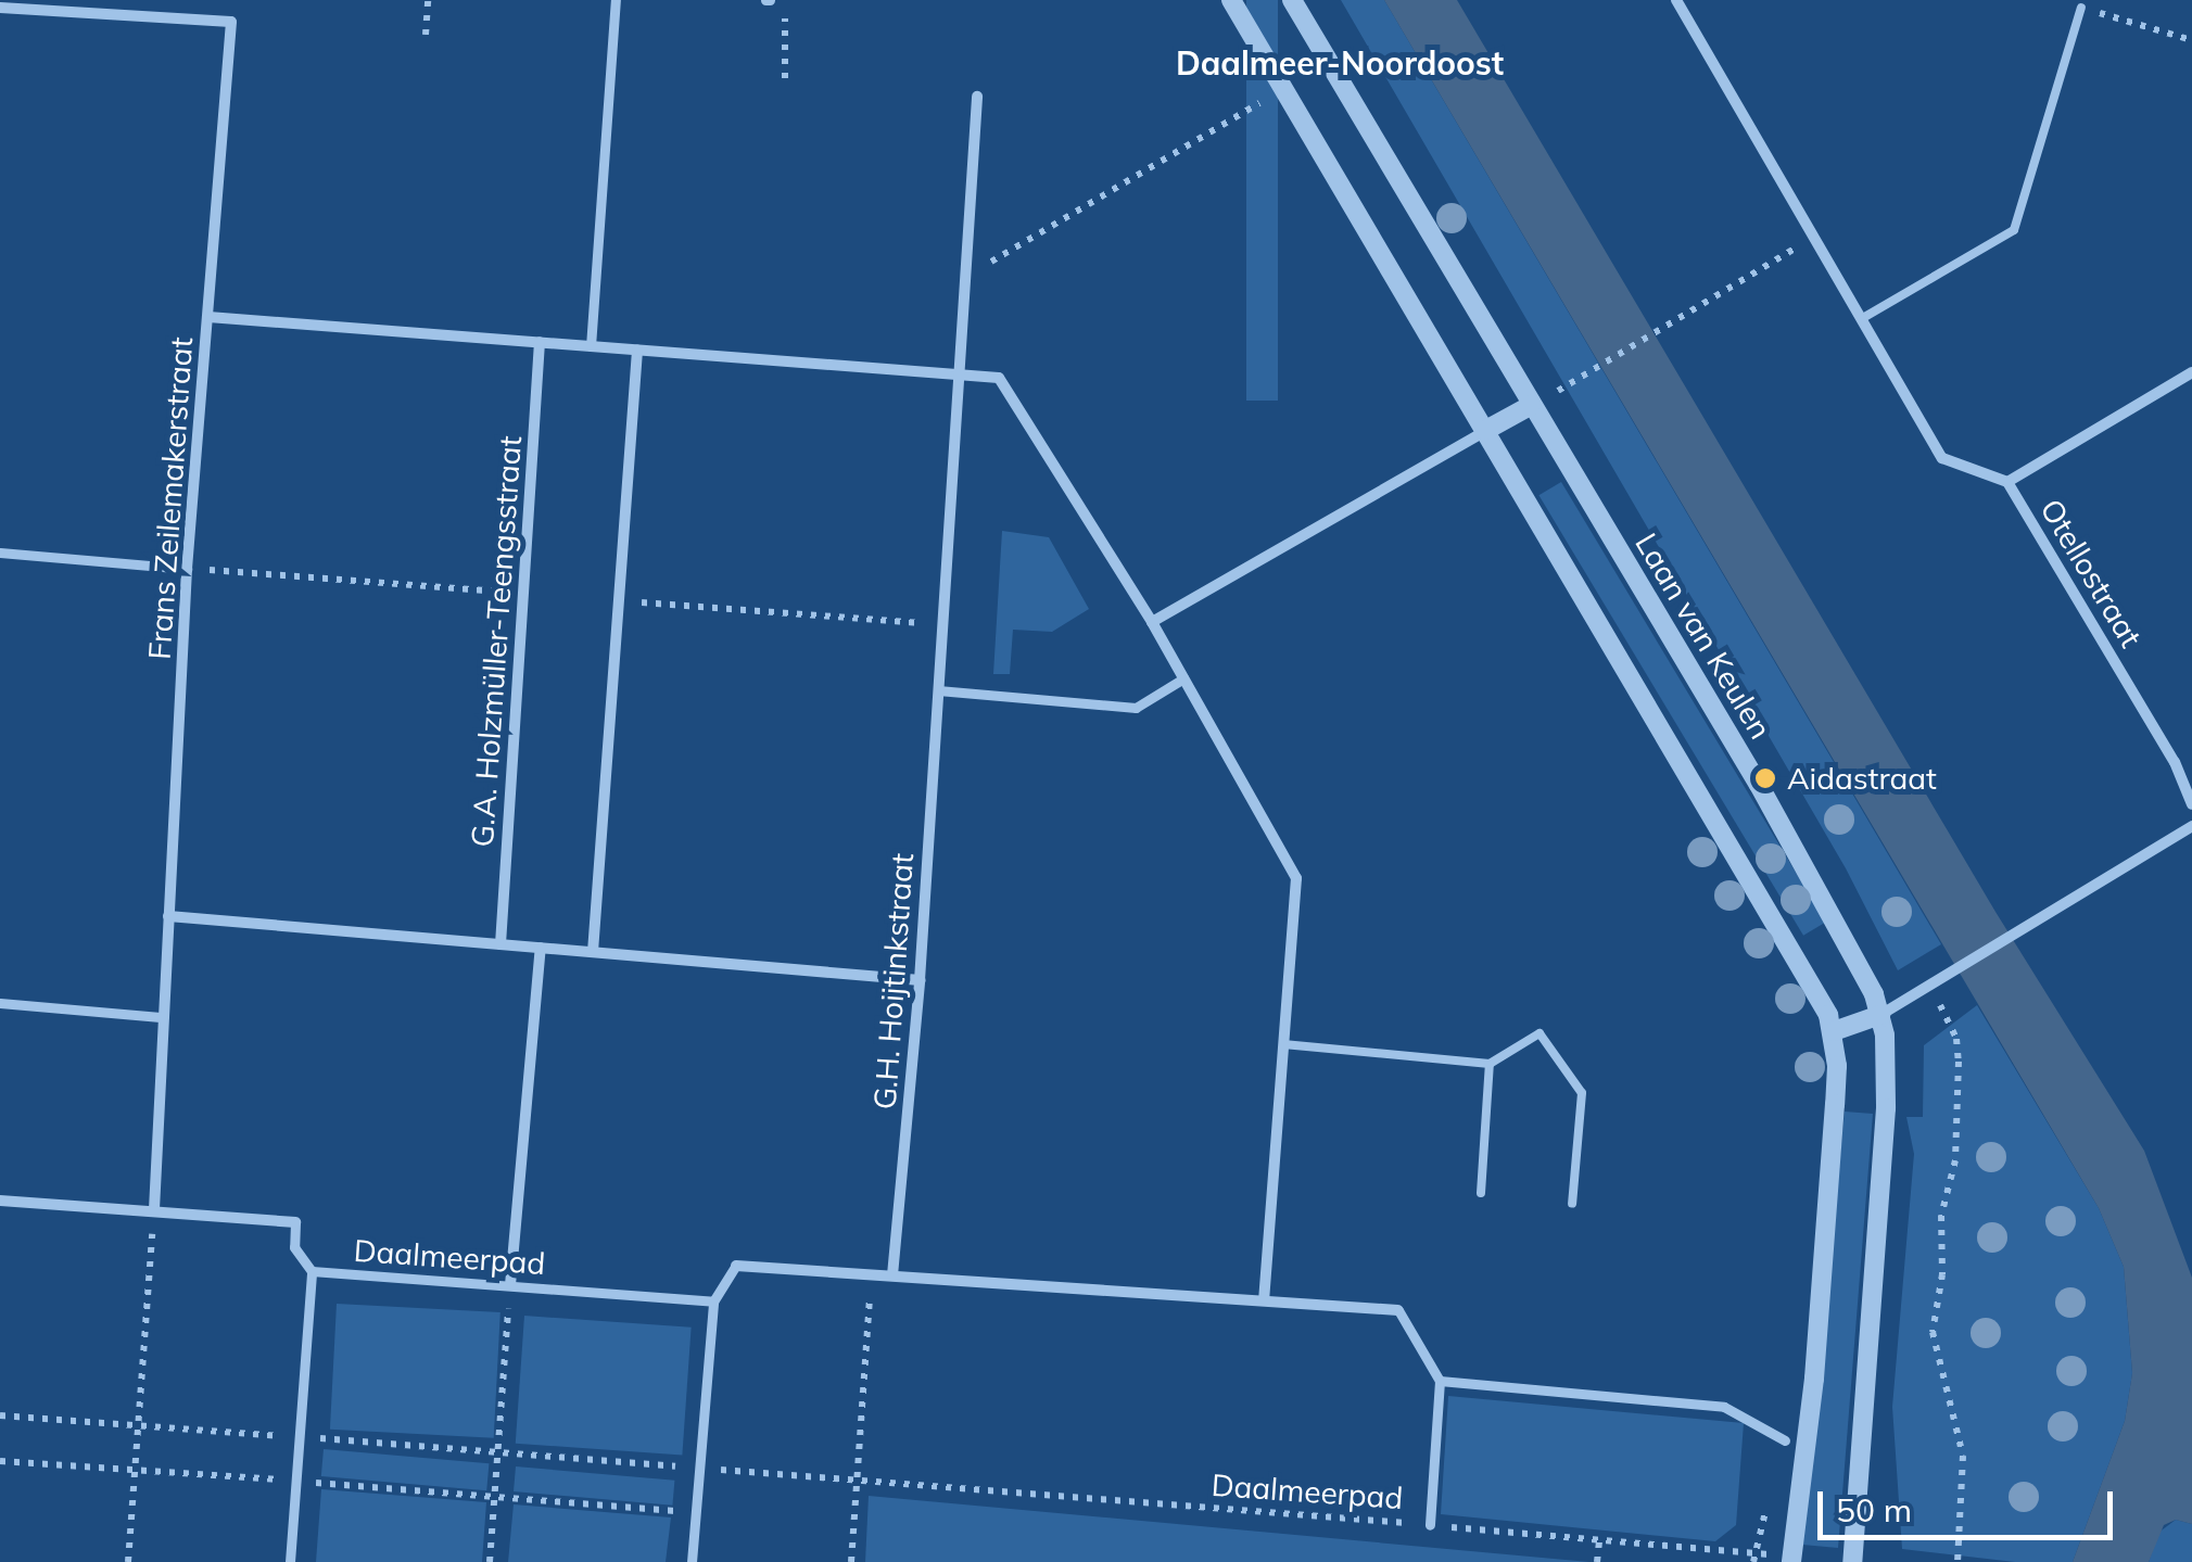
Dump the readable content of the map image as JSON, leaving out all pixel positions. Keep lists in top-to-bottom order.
{
  "streets": {
    "street": [
      "Frans Zeilemakerstraat",
      "Otellostraat",
      "Laan van Keulen",
      "G.A. Holzmüller-Teengsstraat",
      "G.H. Hoijtinkstraat",
      "Daalmeerpad"
    ]
  },
  "districts": ["Daalmeer-Noordoost"],
  "places": ["Aidastraat"],
  "scale_bar": "50 m"
}
